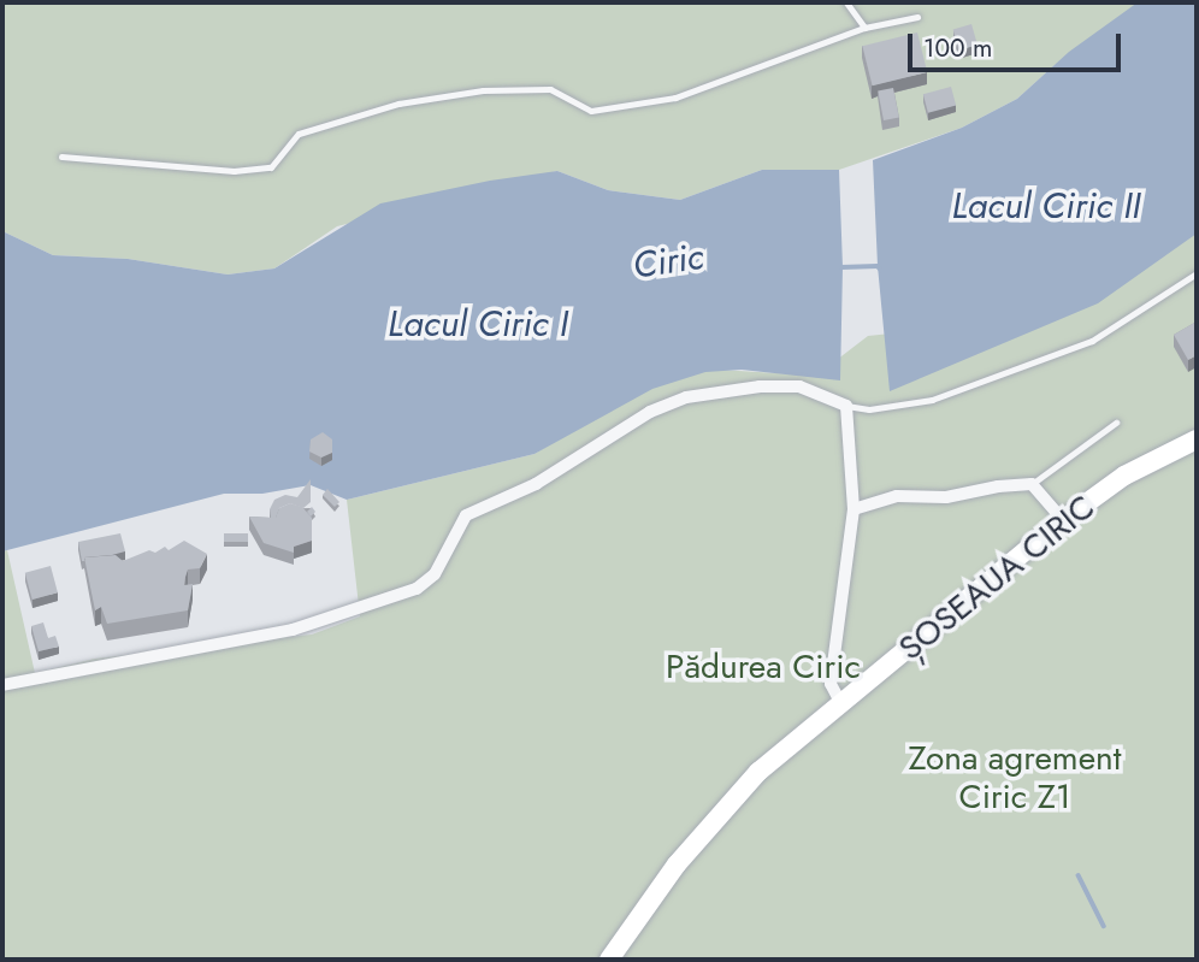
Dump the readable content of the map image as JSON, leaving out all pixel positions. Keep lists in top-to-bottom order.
{
  "streets": {
    "main road": ["ȘOSEAUA CIRIC"]
  },
  "water": ["Lacul Ciric II", "Ciric", "Lacul Ciric I"],
  "parks": ["Pădurea Ciric", "Zona agrement Ciric Z1"],
  "scale_bar": "100 m"
}
